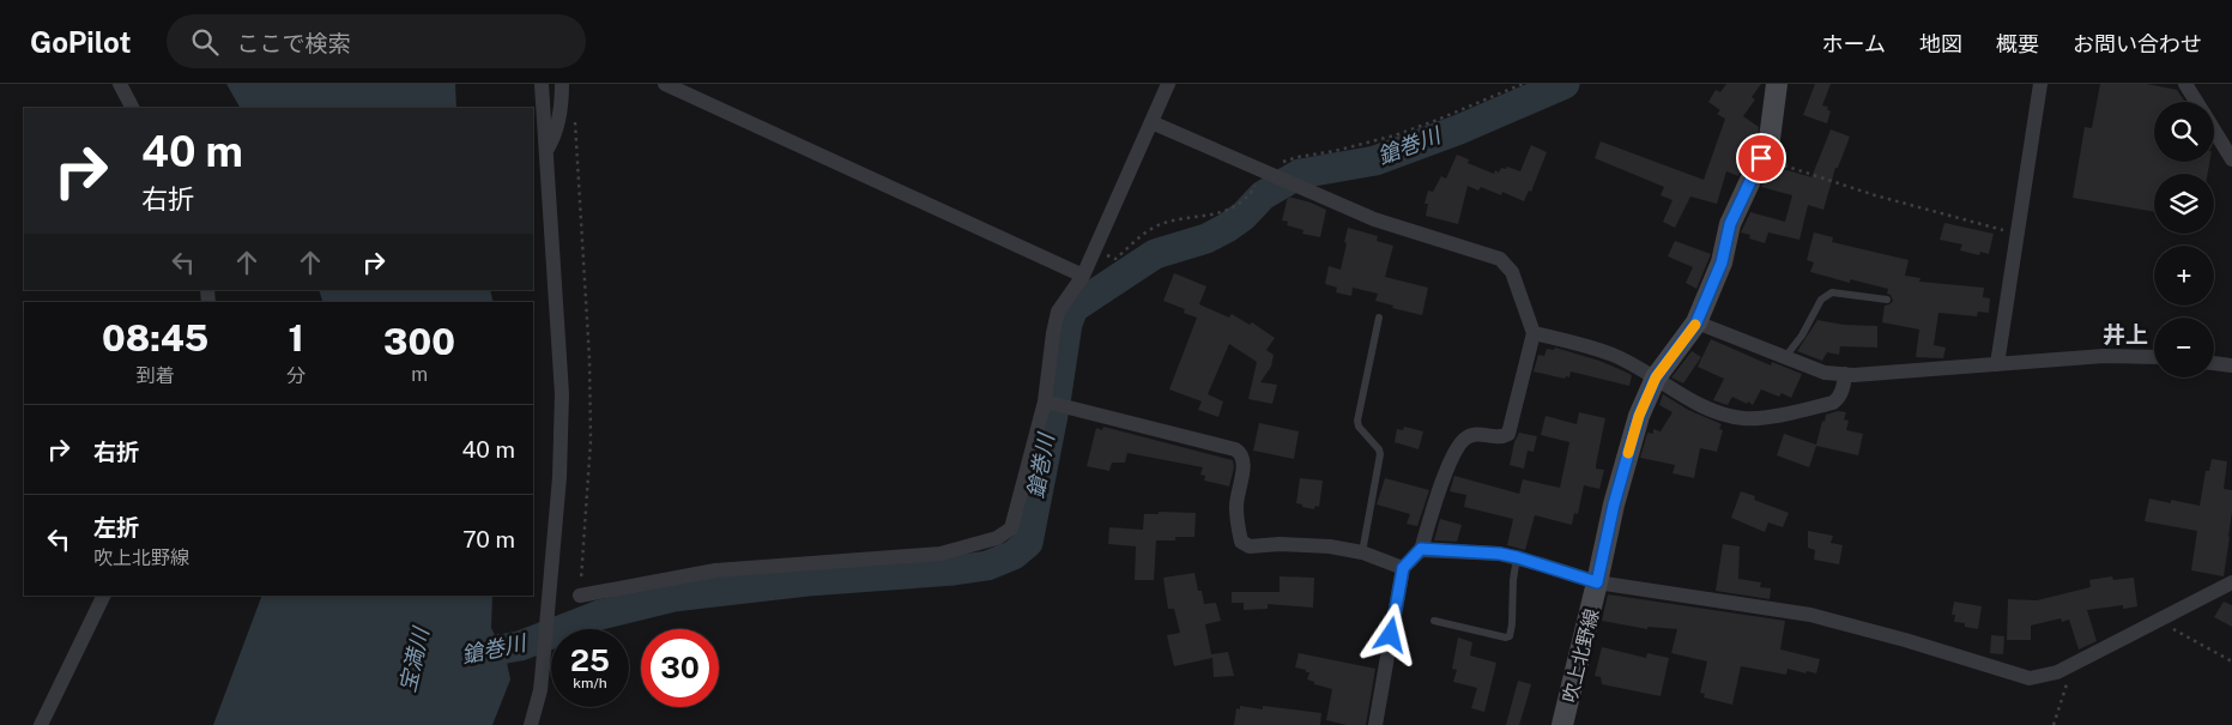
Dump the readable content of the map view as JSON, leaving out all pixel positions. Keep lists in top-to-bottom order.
{
  "streets": {
    "main road": ["吹上北野線"]
  },
  "districts": ["井上"],
  "water": ["鎗巻川", "宝満川"],
  "page": {
    "header": "GoPilot",
    "search": "ここで検索",
    "nav": [
      "ホーム",
      "地図",
      "概要",
      "お問い合わせ"
    ],
    "map_buttons": ["+", "−"],
    "turn": ["40 m", "右折"],
    "eta": [
      "08:45",
      "到着",
      "1",
      "分",
      "300",
      "m"
    ],
    "list": [
      {
        "name": "右折",
        "value": "40 m"
      },
      {
        "name": "左折",
        "note": "吹上北野線",
        "value": "70 m"
      }
    ],
    "speed": "25 km/h",
    "limit": "30"
  }
}
